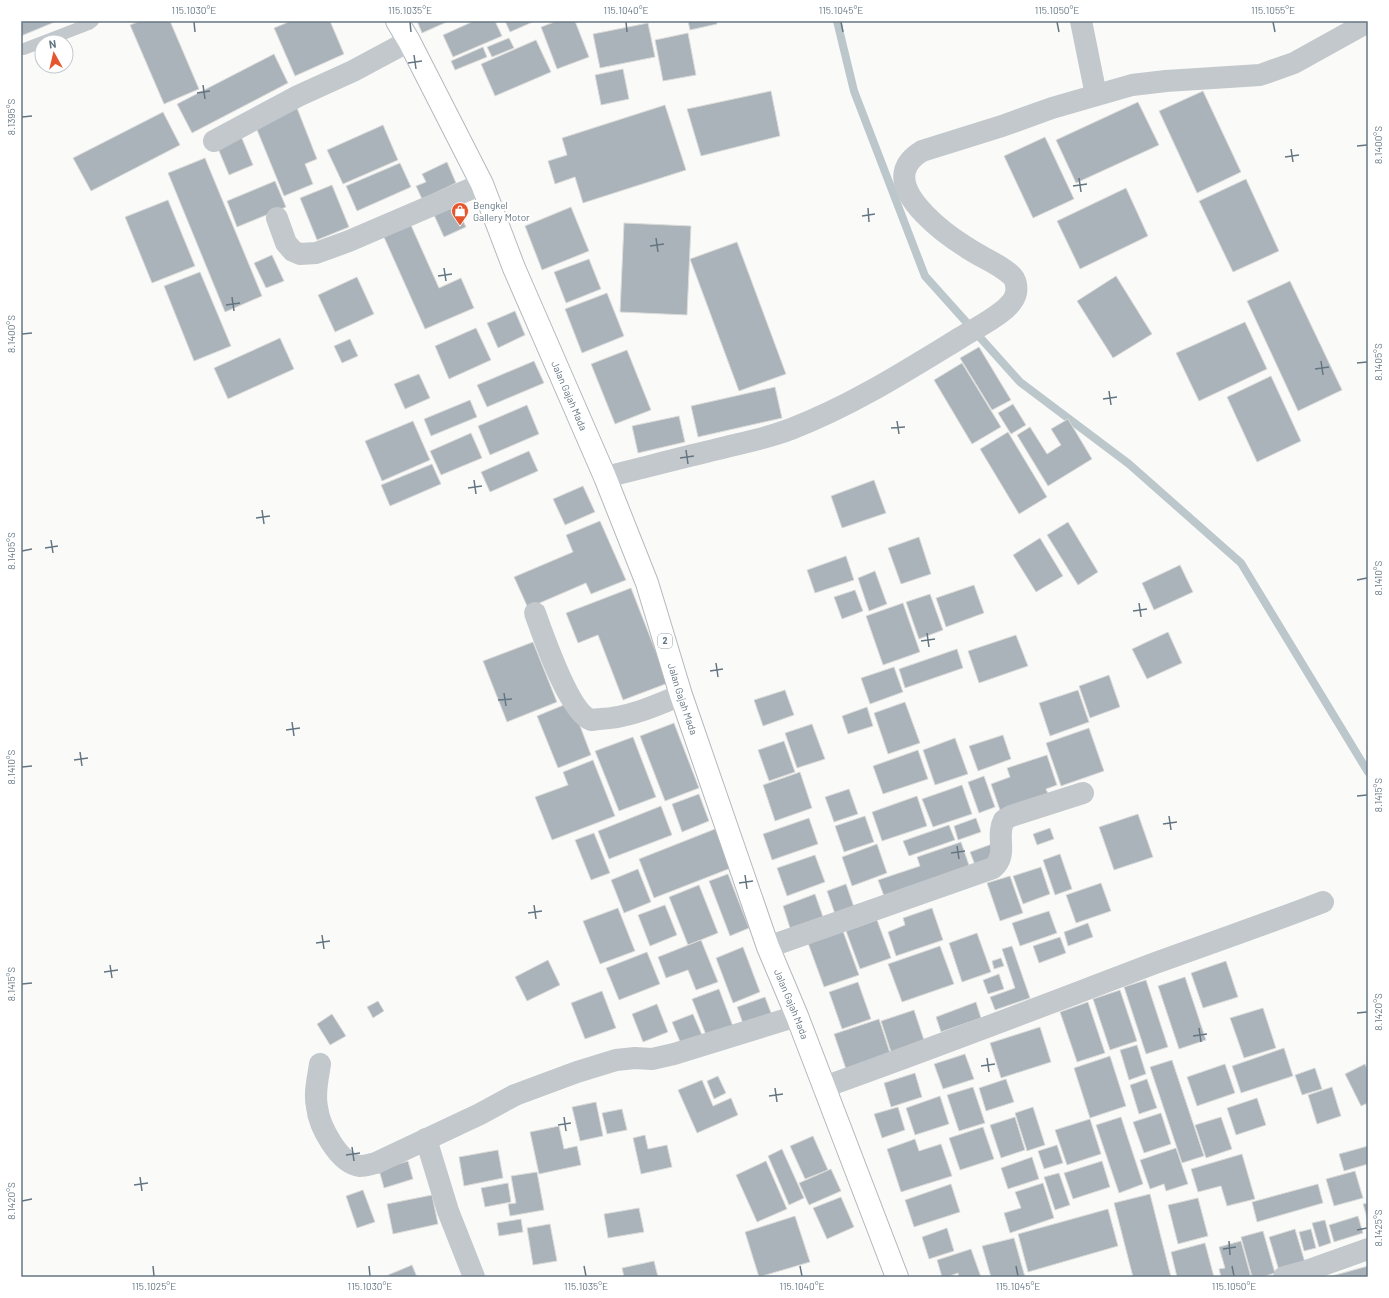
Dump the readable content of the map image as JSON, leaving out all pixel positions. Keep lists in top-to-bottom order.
{
  "streets": {
    "highway": ["Jalan Gajah Mada", "2"]
  },
  "places": {
    "shop": ["Bengkel Gallery Motor"]
  },
  "north": "top",
  "coordinates": [
    "115.1030°E",
    "115.1035°E",
    "115.1040°E",
    "115.1045°E",
    "115.1050°E",
    "115.1055°E",
    "8.1395°S",
    "8.1400°S",
    "8.1405°S",
    "8.1410°S",
    "8.1415°S",
    "8.1420°S",
    "8.1425°S",
    "115.1025°E"
  ]
}
